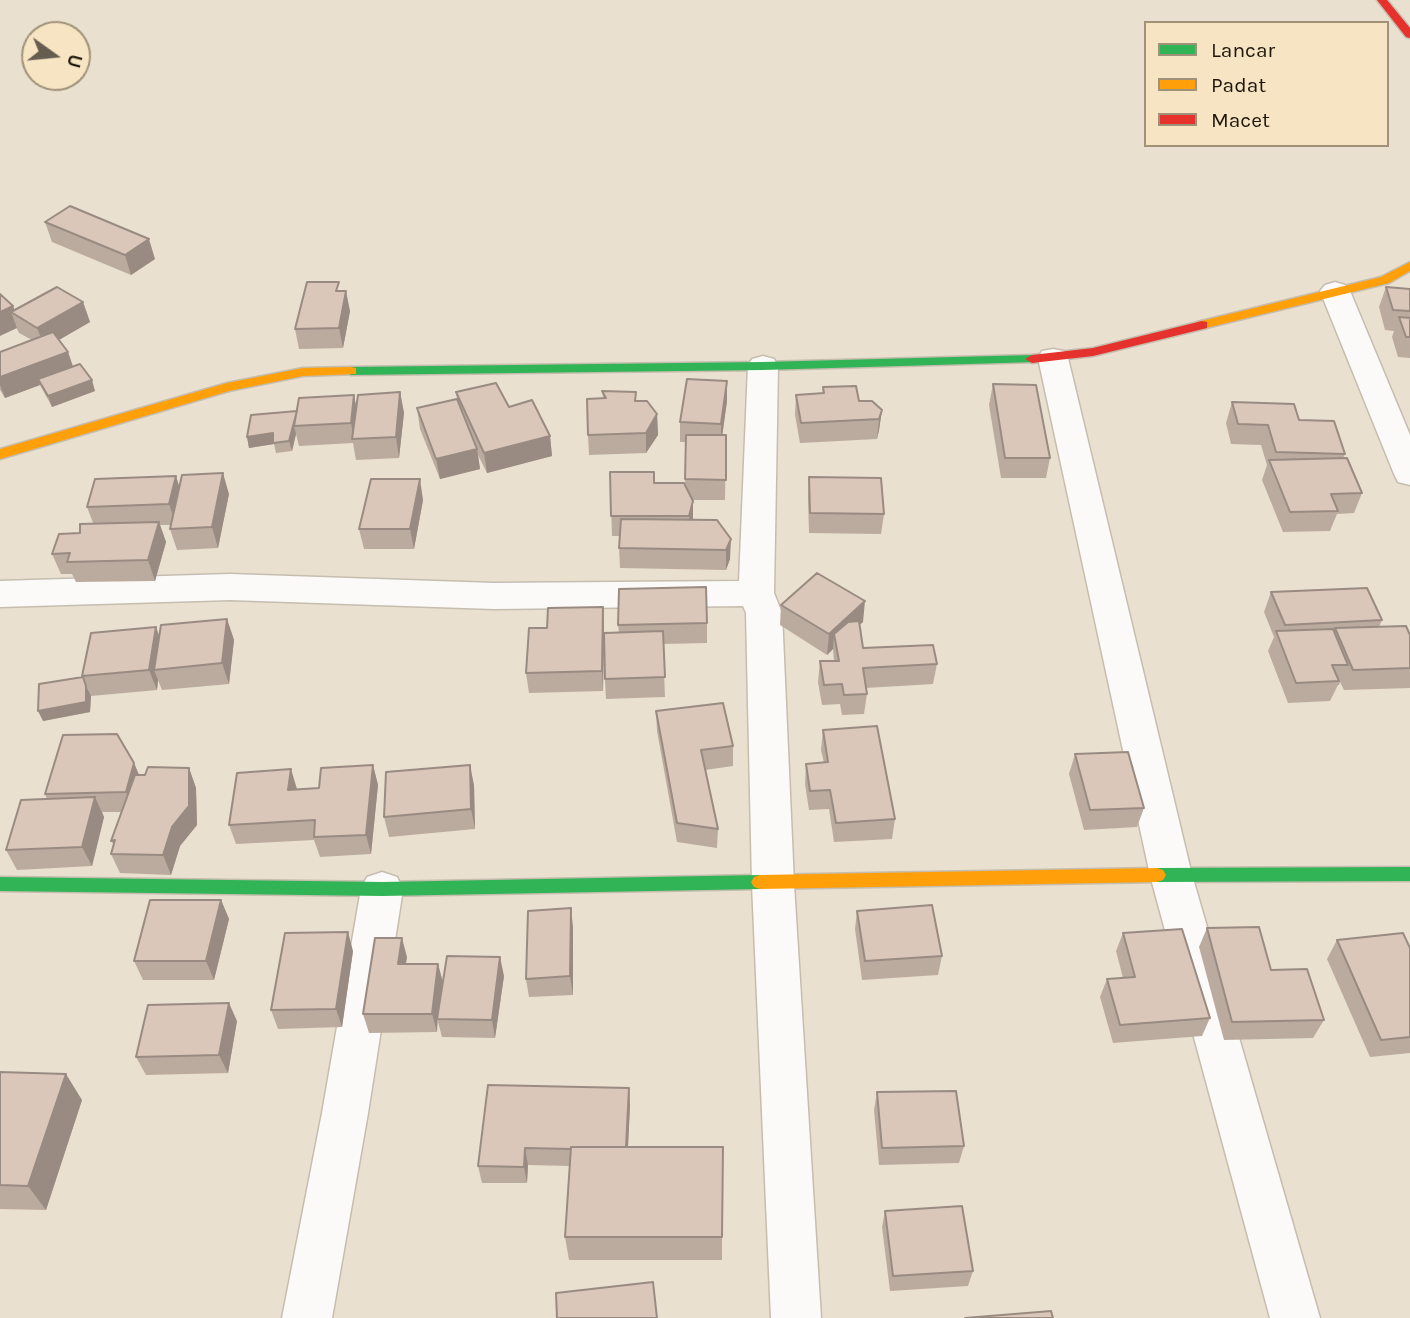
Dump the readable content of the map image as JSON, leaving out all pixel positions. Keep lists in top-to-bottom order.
{
  "legend": ["Lancar", "Padat", "Macet"],
  "north": "right"
}
